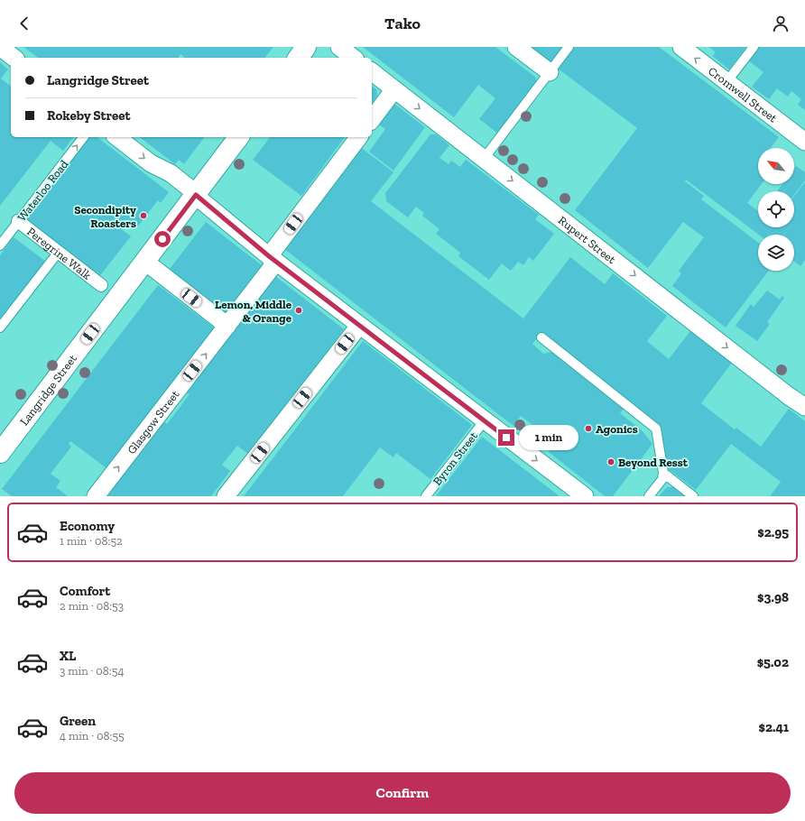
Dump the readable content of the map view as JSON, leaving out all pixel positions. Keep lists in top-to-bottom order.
{
  "streets": {
    "street": [
      "Cromwell Street",
      "Rupert Street",
      "Peregrine Walk",
      "Langridge Street",
      "Glasgow Street"
    ],
    "lane": ["Waterloo Road", "Byron Street"]
  },
  "crossings": [
    ["Waterloo Road", "Peregrine Walk"]
  ],
  "one_way": ["Cromwell Street", "Waterloo Road", "Rupert Street"],
  "places": [
    "Secondipity Roasters",
    "Lemon, Middle & Orange",
    "Agonics",
    "Beyond Resst"
  ],
  "north": "top left",
  "page": {
    "header": "Tako",
    "banner": ["Langridge Street", "Rokeby Street"],
    "bubble": "1 min",
    "list": [
      {
        "name": "Economy",
        "note": "1 min · 08:52",
        "value": "$2.95"
      },
      {
        "name": "Comfort",
        "note": "2 min · 08:53",
        "value": "$3.98"
      },
      {
        "name": "XL",
        "note": "3 min · 08:54",
        "value": "$5.02"
      },
      {
        "name": "Green",
        "note": "4 min · 08:55",
        "value": "$2.41"
      }
    ],
    "buttons": "Confirm"
  }
}
